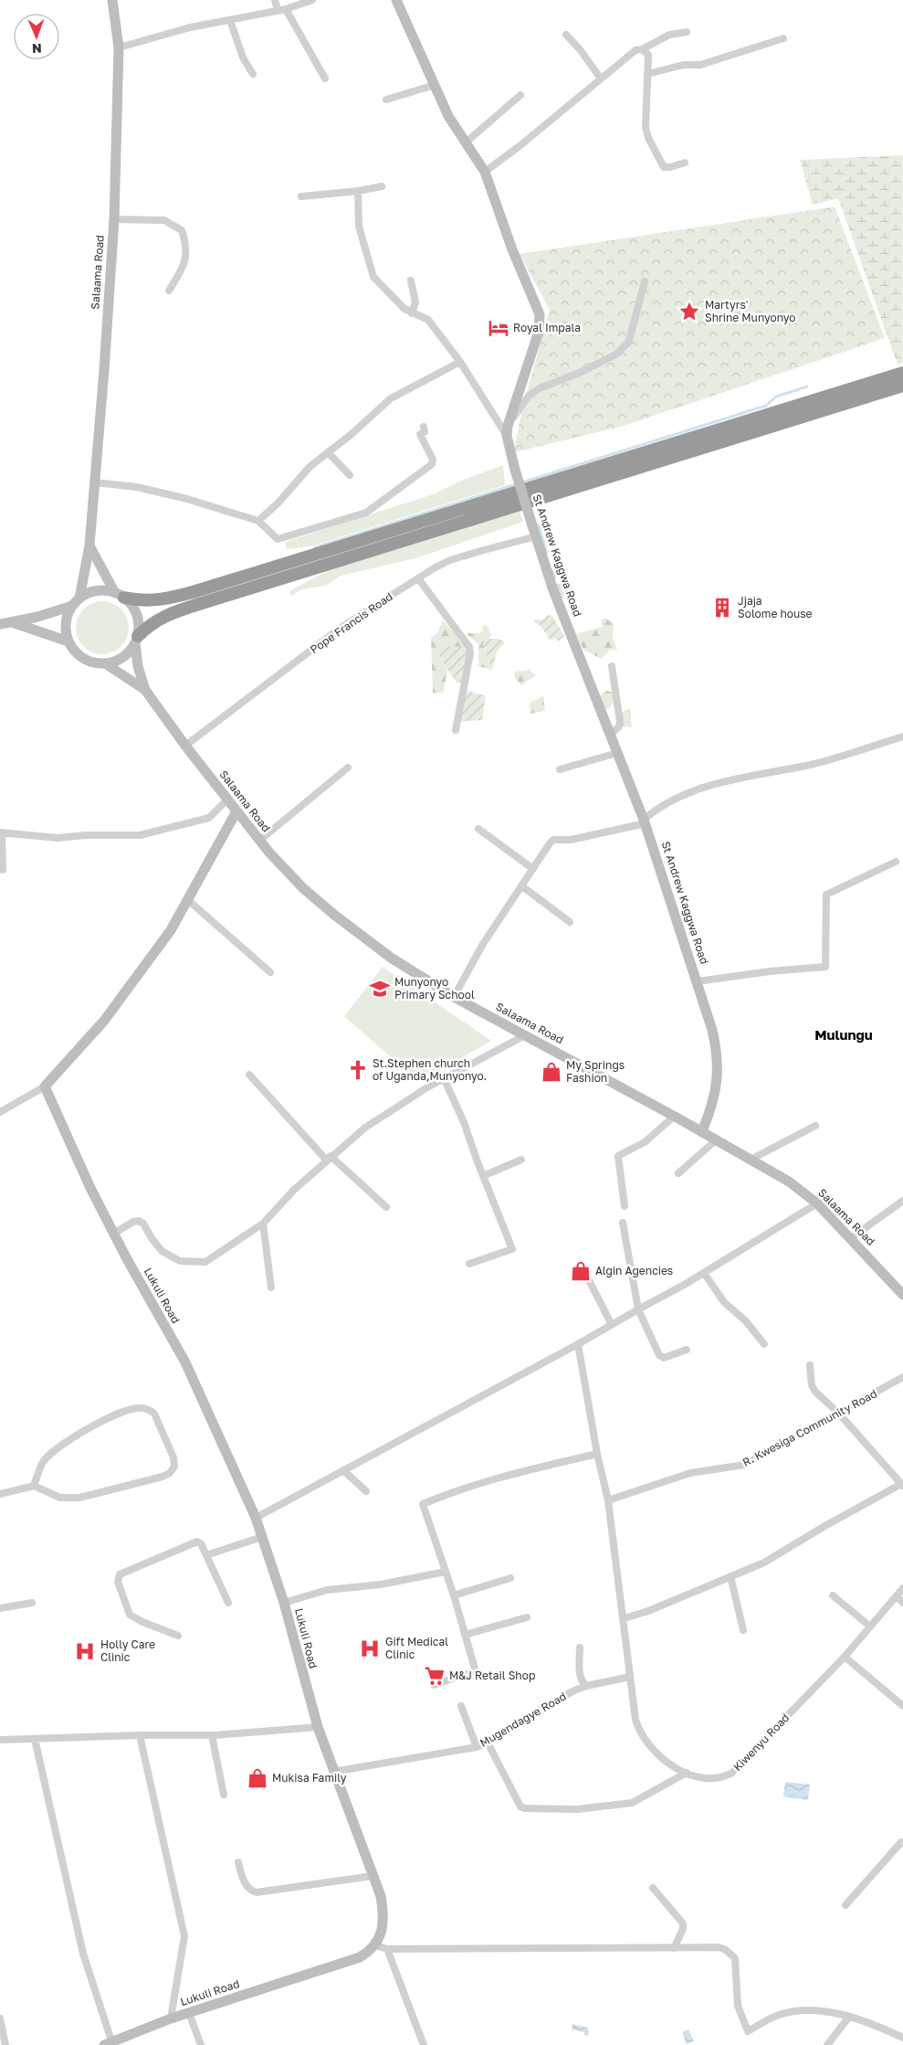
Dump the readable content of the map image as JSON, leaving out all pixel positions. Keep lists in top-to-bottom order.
{
  "streets": {
    "street": [
      "Salaama Road",
      "St Andrew Kaggwa Road",
      "Pope Francis Road",
      "Lukuli Road",
      "R. Kwesiga Community Road",
      "Mugendagye Road",
      "Kiwenyu Road"
    ]
  },
  "crossings": [
    ["Salaama Road", "St Andrew Kaggwa Road"],
    ["Salaama Road", "Pope Francis Road"],
    ["St Andrew Kaggwa Road", "Pope Francis Road"],
    ["Lukuli Road", "Mugendagye Road"],
    ["R. Kwesiga Community Road", "Kiwenyu Road"],
    ["Mugendagye Road", "Kiwenyu Road"]
  ],
  "districts": ["Mulungu"],
  "places": {
    "place": ["Martyrs' Shrine Munyonyo"],
    "hotel": ["Royal Impala"],
    "building": ["Jjaja Solome house"],
    "school or university": ["Munyonyo Primary School"],
    "church": ["St.Stephen church of Uganda,Munyonyo."],
    "shop": ["My Springs Fashion", "Algin Agencies", "Mukisa Family"],
    "hospital": ["Gift Medical Clinic", "Holly Care Clinic"],
    "supermarket": ["M&J Retail Shop"]
  },
  "north": "bottom"
}
